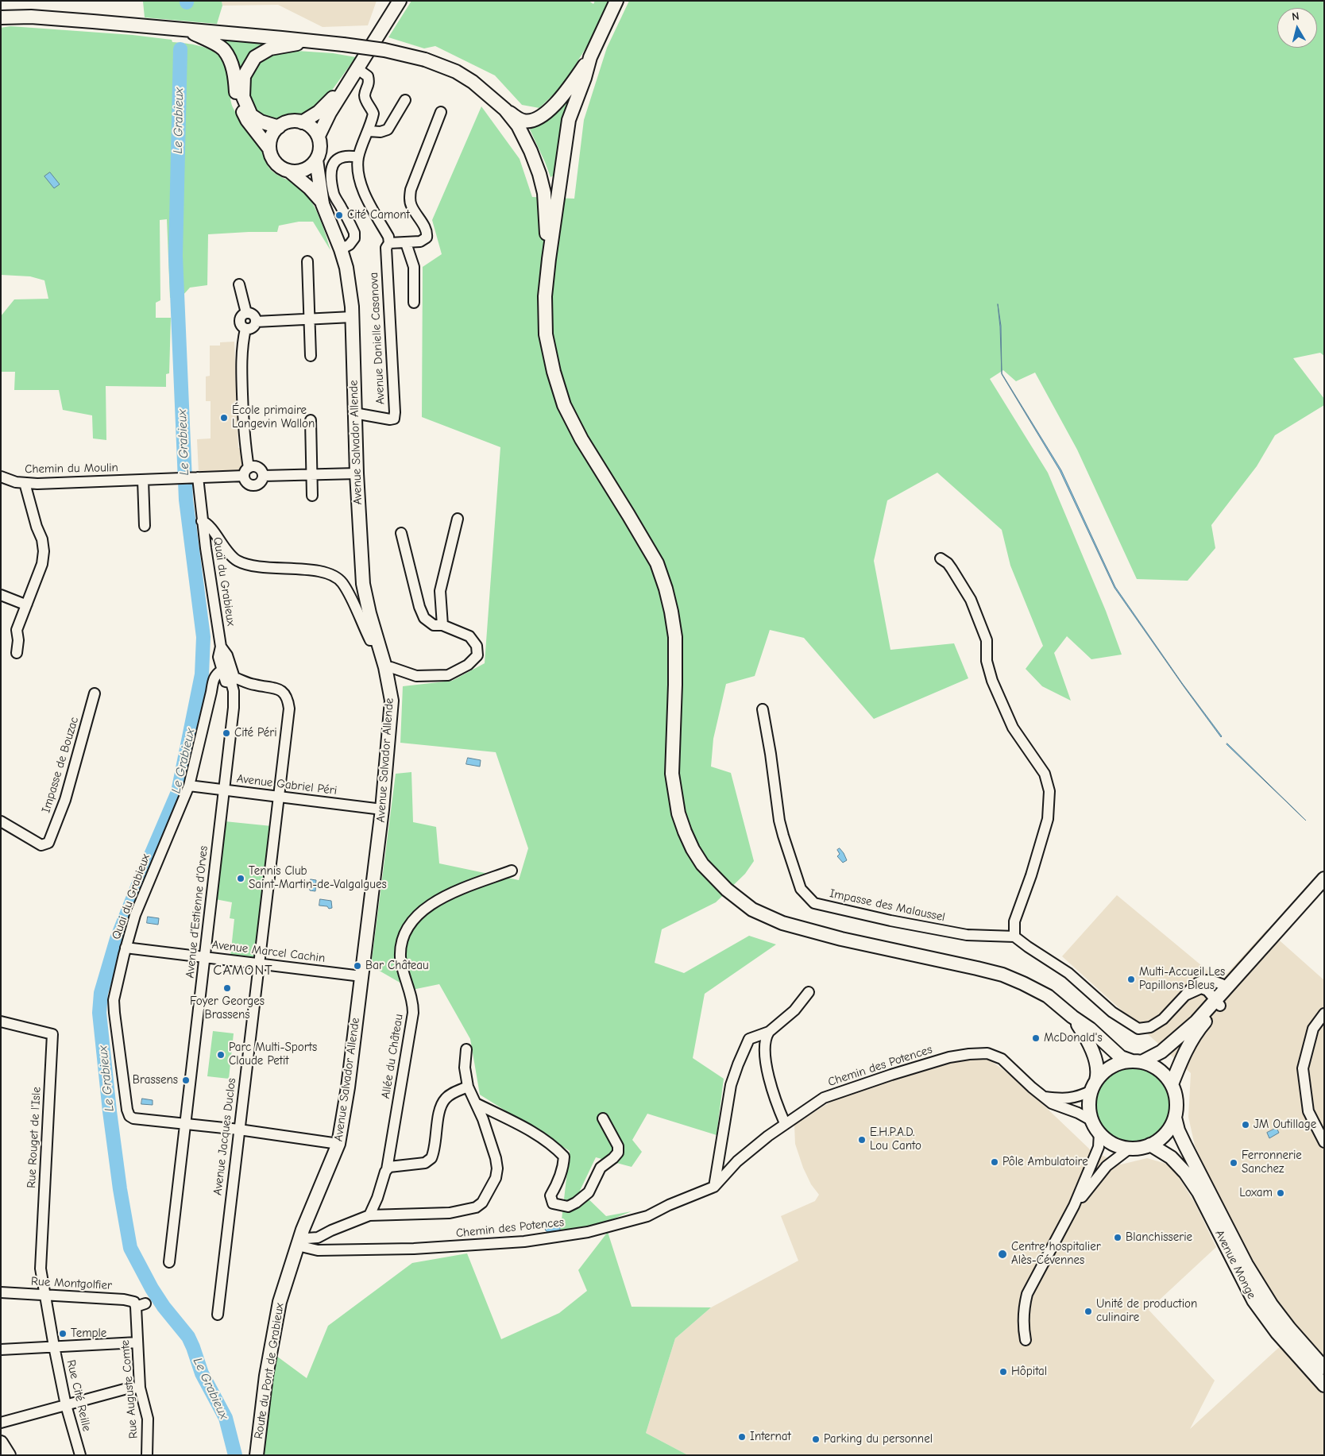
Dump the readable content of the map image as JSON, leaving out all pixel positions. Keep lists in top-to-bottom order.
{
  "streets": {
    "main road": ["Avenue Salvador Allende", "Avenue Monge", "Route du Pont de Grabieux"],
    "street": [
      "Avenue Danielle Casanova",
      "Chemin du Moulin",
      "Quai du Grabieux",
      "Impasse de Bouzac",
      "Avenue Gabriel Péri",
      "Impasse des Malaussel",
      "Avenue d'Estienne d'Orves",
      "Avenue Marcel Cachin",
      "Allée du Château",
      "Chemin des Potences",
      "Avenue Jacques Duclos",
      "Rue Rouget de l'Isle",
      "Rue Montgolfier",
      "Rue Auguste Comte",
      "Rue Cité Reille"
    ]
  },
  "crossings": [
    ["Avenue Danielle Casanova", "Avenue Salvador Allende"],
    ["Avenue Salvador Allende", "Avenue Gabriel Péri"],
    ["Avenue Salvador Allende", "Avenue Marcel Cachin"],
    ["Avenue Salvador Allende", "Chemin des Potences"],
    ["Avenue Salvador Allende", "Route du Pont de Grabieux"],
    ["Chemin du Moulin", "Quai du Grabieux"],
    ["Quai du Grabieux", "Avenue Gabriel Péri"],
    ["Quai du Grabieux", "Avenue d'Estienne d'Orves"],
    ["Quai du Grabieux", "Avenue Marcel Cachin"],
    ["Quai du Grabieux", "Avenue Jacques Duclos"],
    ["Avenue Gabriel Péri", "Avenue d'Estienne d'Orves"],
    ["Avenue Gabriel Péri", "Avenue Jacques Duclos"],
    ["Avenue d'Estienne d'Orves", "Avenue Marcel Cachin"],
    ["Avenue d'Estienne d'Orves", "Avenue Jacques Duclos"],
    ["Avenue Marcel Cachin", "Avenue Jacques Duclos"],
    ["Chemin des Potences", "Avenue Monge"],
    ["Chemin des Potences", "Route du Pont de Grabieux"],
    ["Rue Rouget de l'Isle", "Rue Montgolfier"],
    ["Rue Rouget de l'Isle", "Rue Cité Reille"],
    ["Rue Montgolfier", "Rue Auguste Comte"],
    ["Rue Montgolfier", "Rue Cité Reille"]
  ],
  "districts": ["CAMONT"],
  "water": ["Le Grabieux"],
  "places": [
    "Cité Camont",
    "École primaire Langevin Wallon",
    "Cité Péri",
    "Tennis Club Saint-Martin-de-Valgalgues",
    "Bar Château",
    "Multi-Accueil Les Papillons Bleus",
    "Foyer Georges Brassens",
    "McDonald's",
    "Parc Multi-Sports Claude Petit",
    "Brassens",
    "JM Outillage",
    "E.H.P.A.D. Lou Canto",
    "Pôle Ambulatoire",
    "Ferronnerie Sanchez",
    "Loxam",
    "Blanchisserie",
    "Centre hospitalier Alès-Cévennes",
    "Unité de production culinaire",
    "Temple",
    "Hôpital",
    "Internat",
    "Parking du personnel"
  ],
  "north": "top"
}
